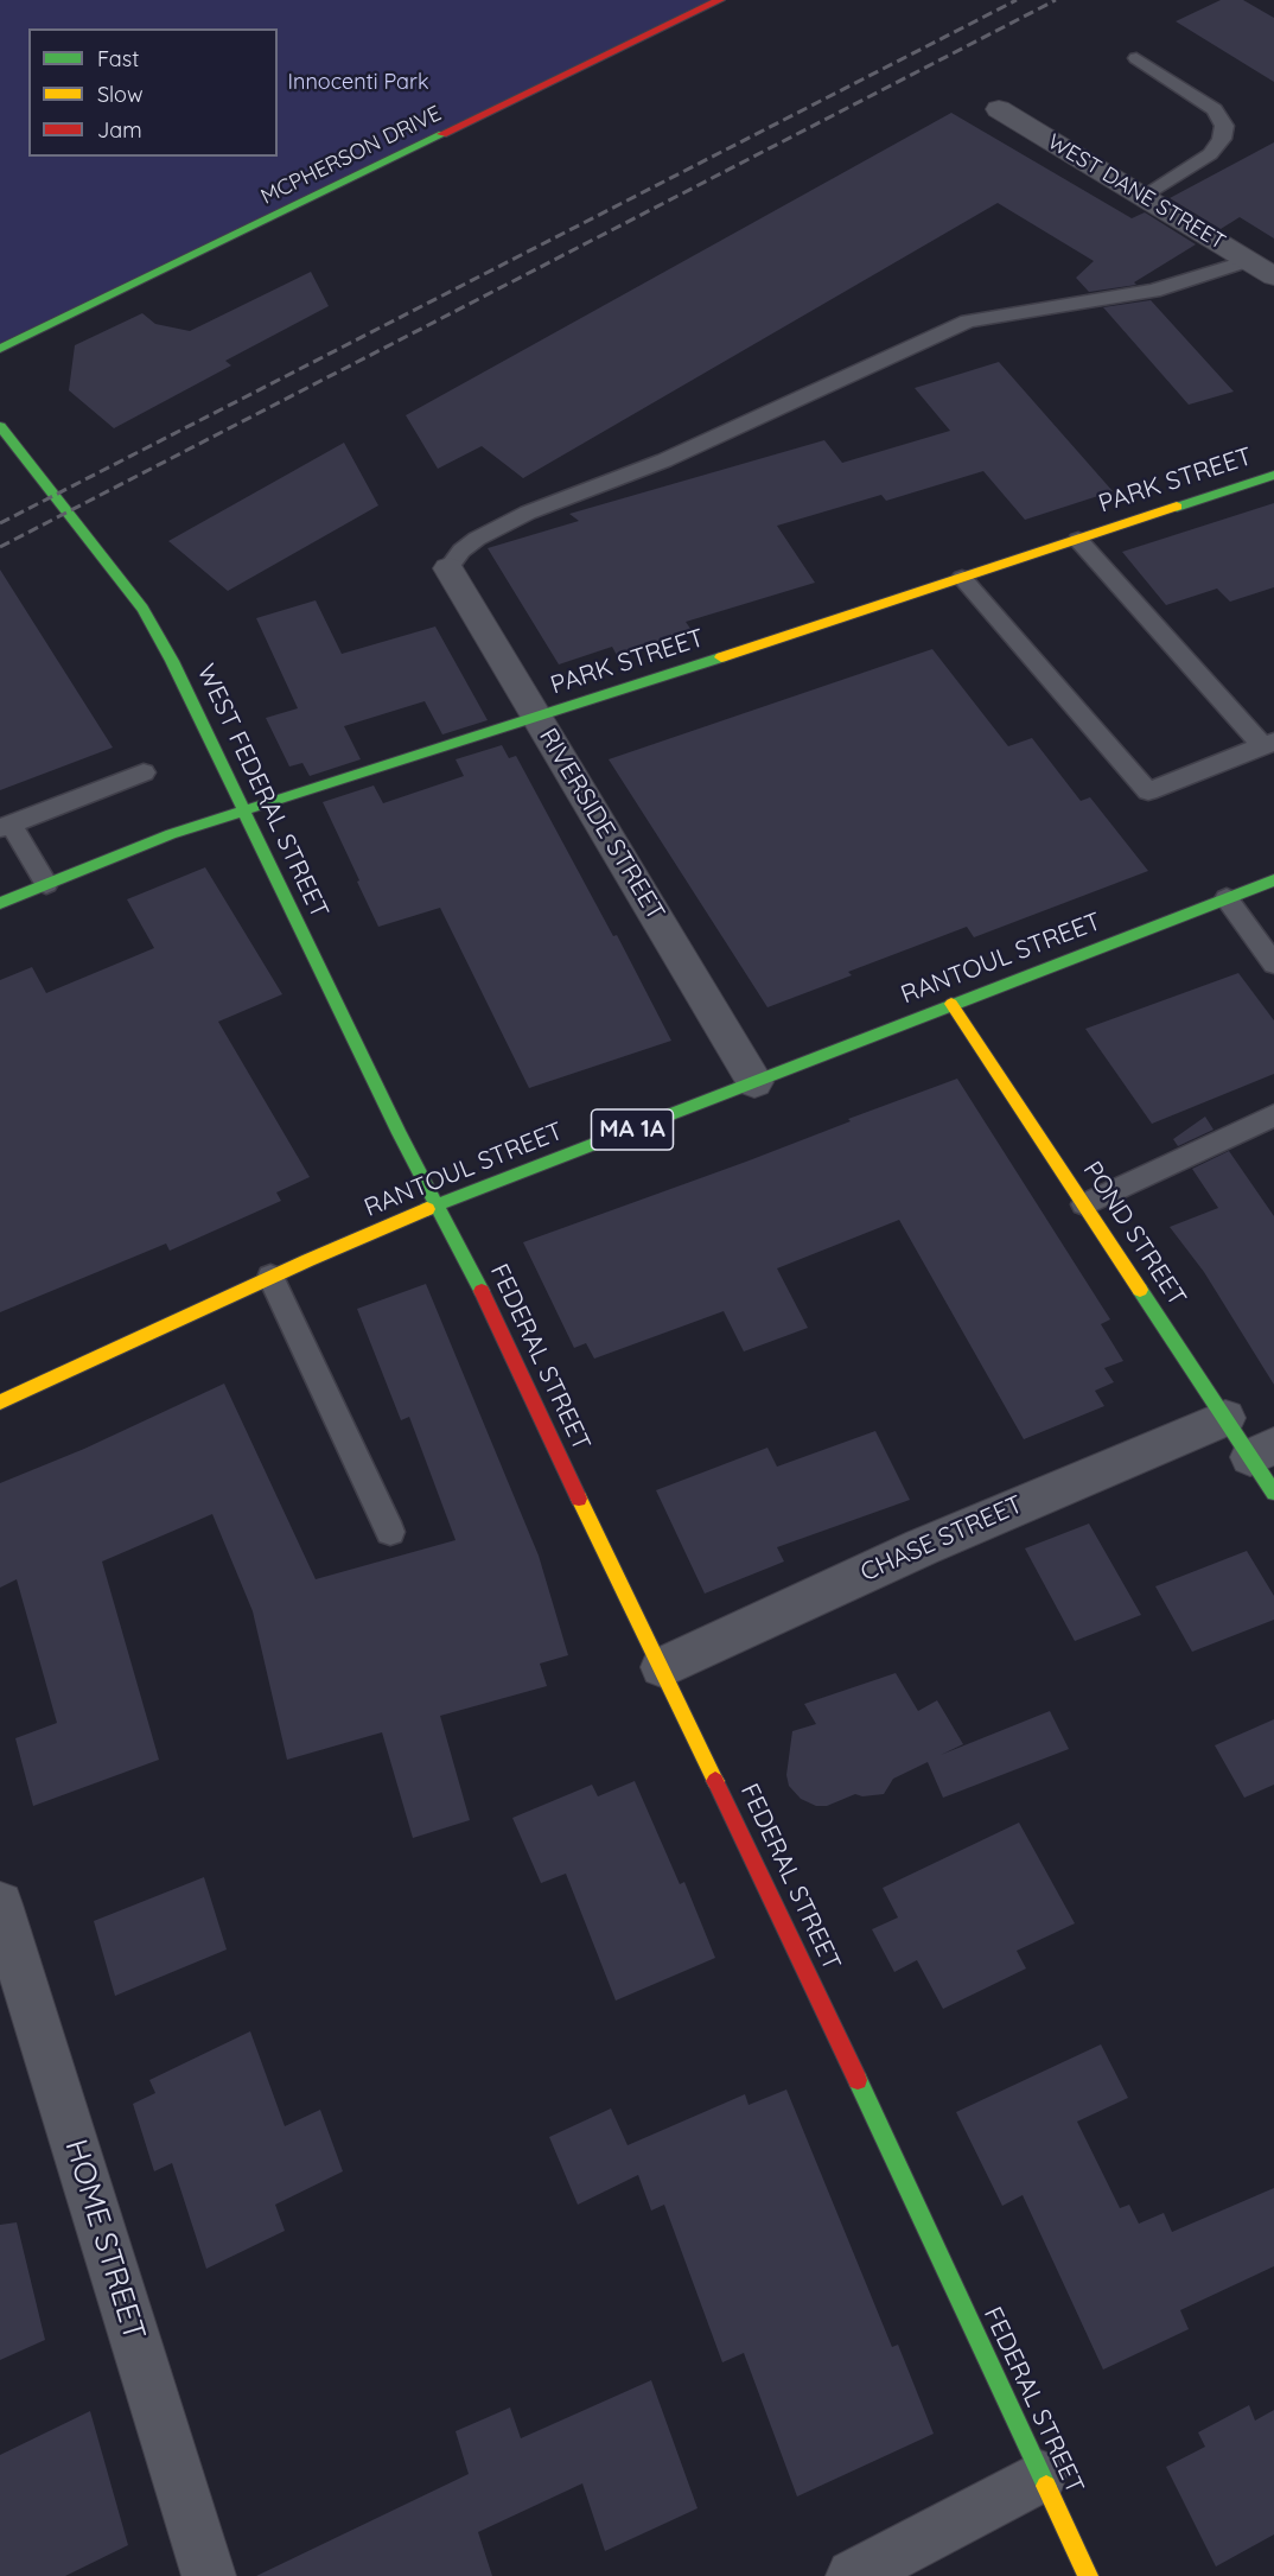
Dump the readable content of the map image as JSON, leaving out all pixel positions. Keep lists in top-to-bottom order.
{
  "streets": {
    "main road": [
      "MCPHERSON DRIVE",
      "PARK STREET",
      "WEST FEDERAL STREET",
      "RANTOUL STREET",
      "MA 1A",
      "POND STREET",
      "FEDERAL STREET"
    ],
    "street": [
      "WEST DANE STREET",
      "RIVERSIDE STREET",
      "CHASE STREET",
      "HOME STREET"
    ]
  },
  "crossings": [
    ["PARK STREET", "WEST FEDERAL STREET"],
    ["PARK STREET", "RIVERSIDE STREET"],
    ["WEST FEDERAL STREET", "RANTOUL STREET"],
    ["WEST FEDERAL STREET", "FEDERAL STREET"],
    ["RIVERSIDE STREET", "RANTOUL STREET"],
    ["RANTOUL STREET", "POND STREET"],
    ["RANTOUL STREET", "FEDERAL STREET"],
    ["POND STREET", "CHASE STREET"],
    ["FEDERAL STREET", "CHASE STREET"]
  ],
  "parks": ["Innocenti Park"],
  "legend": ["Fast", "Slow", "Jam"]
}
